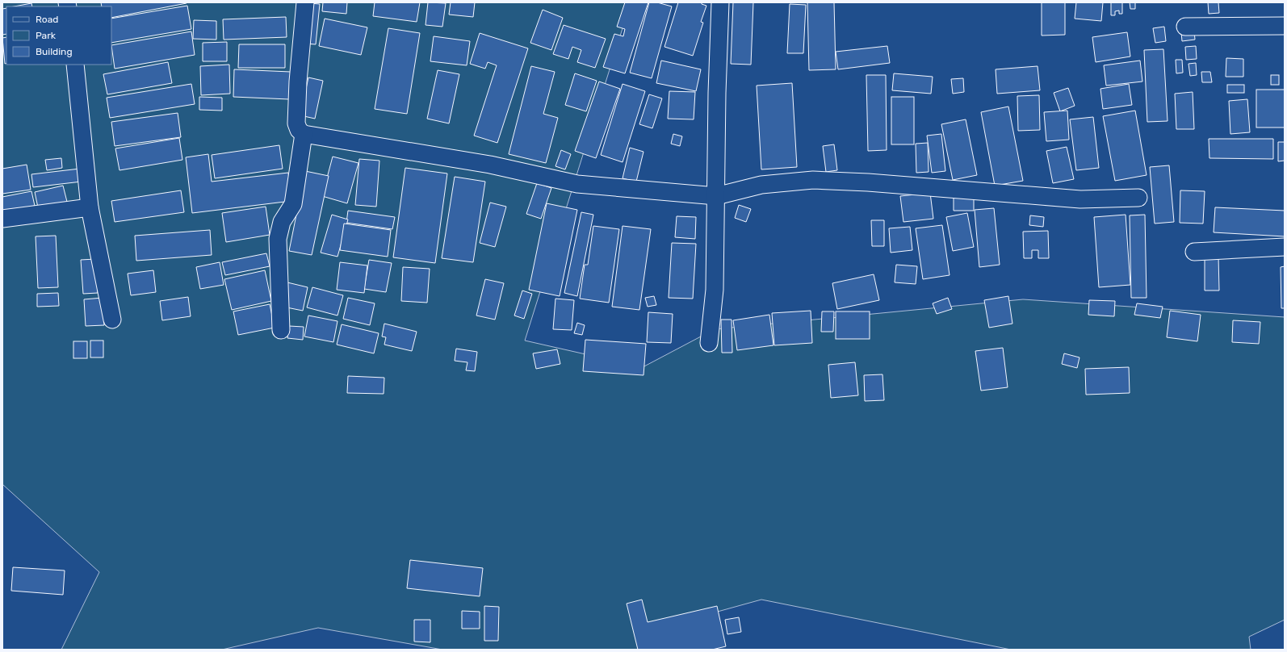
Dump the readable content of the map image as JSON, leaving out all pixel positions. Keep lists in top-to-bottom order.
{
  "legend": ["Road", "Park", "Building"]
}
